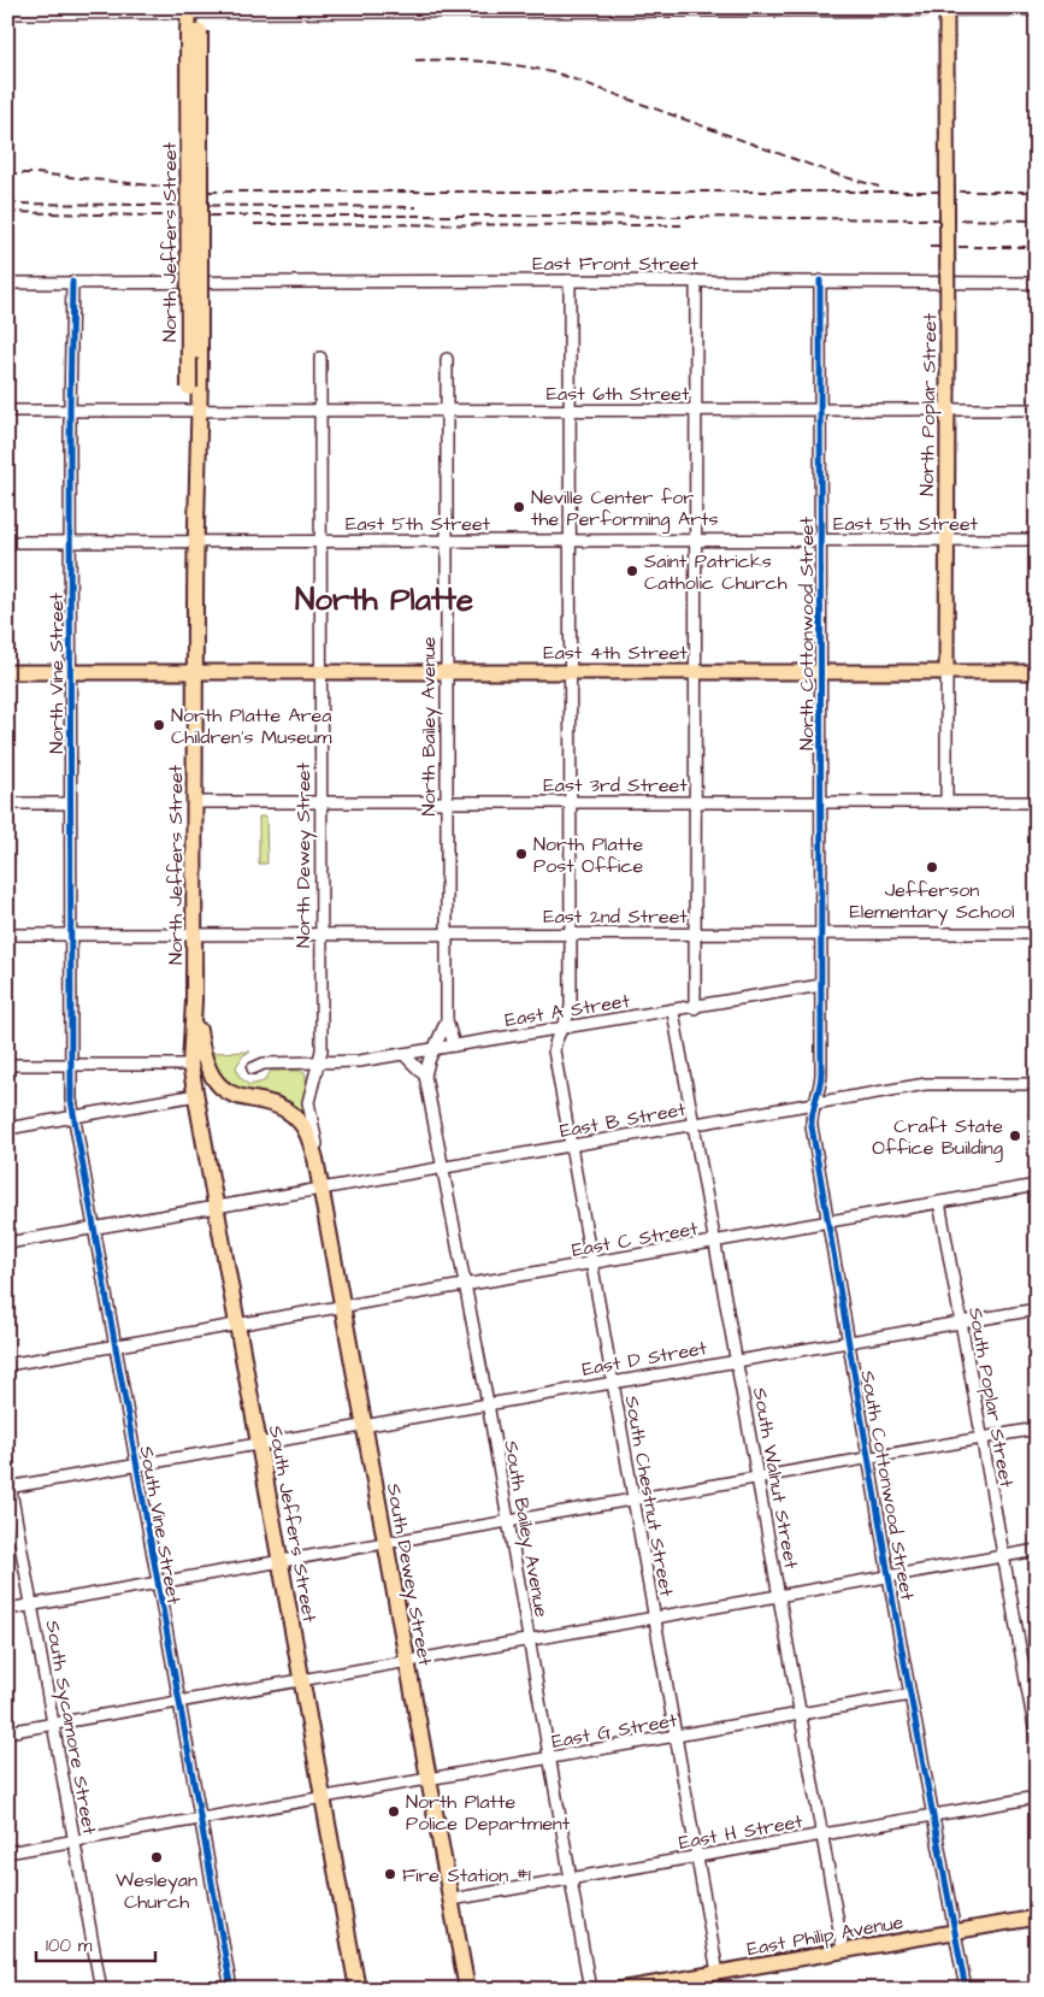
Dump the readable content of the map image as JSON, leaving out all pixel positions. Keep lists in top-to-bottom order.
{
  "streets": {
    "highway": ["North Jeffers Street", "South Jeffers Street", "South Dewey Street"],
    "main road": ["North Poplar Street", "East 4th Street", "East Philip Avenue"],
    "street": [
      "East Front Street",
      "East 6th Street",
      "East 5th Street",
      "North Cottonwood Street",
      "North Vine Street",
      "North Bailey Avenue",
      "East 3rd Street",
      "North Dewey Street",
      "East 2nd Street",
      "East A Street",
      "East B Street",
      "East C Street",
      "East D Street",
      "South Poplar Street",
      "South Walnut Street",
      "South Cottonwood Street",
      "South Chestnut Street",
      "South Vine Street",
      "South Bailey Avenue",
      "South Sycamore Street",
      "East G Street",
      "East H Street"
    ]
  },
  "crossings": [
    ["North Jeffers Street", "East 6th Street"],
    ["North Jeffers Street", "East 5th Street"],
    ["North Jeffers Street", "East 4th Street"],
    ["North Jeffers Street", "East 3rd Street"],
    ["North Jeffers Street", "East 2nd Street"],
    ["North Jeffers Street", "South Jeffers Street"],
    ["North Jeffers Street", "South Dewey Street"],
    ["East Front Street", "North Cottonwood Street"],
    ["East Front Street", "North Vine Street"],
    ["East Front Street", "South Chestnut Street"],
    ["East 6th Street", "North Poplar Street"],
    ["East 6th Street", "North Cottonwood Street"],
    ["East 6th Street", "North Vine Street"],
    ["East 6th Street", "North Bailey Avenue"],
    ["East 6th Street", "North Dewey Street"],
    ["East 6th Street", "South Chestnut Street"],
    ["North Poplar Street", "East 5th Street"],
    ["North Poplar Street", "East 4th Street"],
    ["North Poplar Street", "East 3rd Street"],
    ["East 5th Street", "North Cottonwood Street"],
    ["East 5th Street", "North Vine Street"],
    ["East 5th Street", "North Bailey Avenue"],
    ["East 5th Street", "North Dewey Street"],
    ["East 5th Street", "South Chestnut Street"],
    ["North Cottonwood Street", "East 4th Street"],
    ["North Cottonwood Street", "East 3rd Street"],
    ["North Cottonwood Street", "East 2nd Street"],
    ["North Cottonwood Street", "East A Street"],
    ["North Cottonwood Street", "South Cottonwood Street"],
    ["East 4th Street", "North Vine Street"],
    ["East 4th Street", "North Bailey Avenue"],
    ["East 4th Street", "North Dewey Street"],
    ["East 4th Street", "South Chestnut Street"],
    ["North Vine Street", "East 2nd Street"],
    ["North Vine Street", "South Vine Street"],
    ["North Bailey Avenue", "East 3rd Street"],
    ["North Bailey Avenue", "East 2nd Street"],
    ["North Bailey Avenue", "East A Street"],
    ["North Bailey Avenue", "South Bailey Avenue"],
    ["East 3rd Street", "North Dewey Street"],
    ["East 3rd Street", "South Chestnut Street"],
    ["North Dewey Street", "East 2nd Street"],
    ["North Dewey Street", "East A Street"],
    ["North Dewey Street", "South Dewey Street"],
    ["East 2nd Street", "South Chestnut Street"],
    ["East A Street", "South Walnut Street"],
    ["East A Street", "South Cottonwood Street"],
    ["East A Street", "South Chestnut Street"],
    ["East A Street", "South Bailey Avenue"],
    ["East A Street", "South Dewey Street"],
    ["East B Street", "South Walnut Street"],
    ["East B Street", "South Cottonwood Street"],
    ["East B Street", "South Chestnut Street"],
    ["East B Street", "South Jeffers Street"],
    ["East B Street", "South Vine Street"],
    ["East B Street", "South Bailey Avenue"],
    ["East B Street", "South Dewey Street"],
    ["East C Street", "South Poplar Street"],
    ["East C Street", "South Walnut Street"],
    ["East C Street", "South Cottonwood Street"],
    ["East C Street", "South Chestnut Street"],
    ["East C Street", "South Jeffers Street"],
    ["East C Street", "South Vine Street"],
    ["East C Street", "South Bailey Avenue"],
    ["East C Street", "South Dewey Street"],
    ["East D Street", "South Poplar Street"],
    ["East D Street", "South Walnut Street"],
    ["East D Street", "South Cottonwood Street"],
    ["East D Street", "South Chestnut Street"],
    ["East D Street", "South Jeffers Street"],
    ["East D Street", "South Vine Street"],
    ["East D Street", "South Bailey Avenue"],
    ["East D Street", "South Dewey Street"],
    ["East D Street", "South Sycamore Street"],
    ["South Walnut Street", "East G Street"],
    ["South Walnut Street", "East H Street"],
    ["South Walnut Street", "East Philip Avenue"],
    ["South Cottonwood Street", "East G Street"],
    ["South Cottonwood Street", "East H Street"],
    ["South Cottonwood Street", "East Philip Avenue"],
    ["South Chestnut Street", "East G Street"],
    ["South Chestnut Street", "East H Street"],
    ["South Chestnut Street", "East Philip Avenue"],
    ["South Jeffers Street", "East G Street"],
    ["South Vine Street", "East G Street"],
    ["South Bailey Avenue", "East G Street"],
    ["South Bailey Avenue", "East H Street"],
    ["South Dewey Street", "East G Street"],
    ["South Dewey Street", "East H Street"],
    ["South Sycamore Street", "East G Street"]
  ],
  "districts": ["North Platte"],
  "places": [
    "Neville Center for the Performing Arts",
    "Saint Patricks Catholic Church",
    "North Platte Area Children's Museum",
    "North Platte Post Office",
    "Jefferson Elementary School",
    "Craft State Office Building",
    "North Platte Police Department",
    "Wesleyan Church",
    "Fire Station #1"
  ],
  "scale_bar": "100 m"
}
